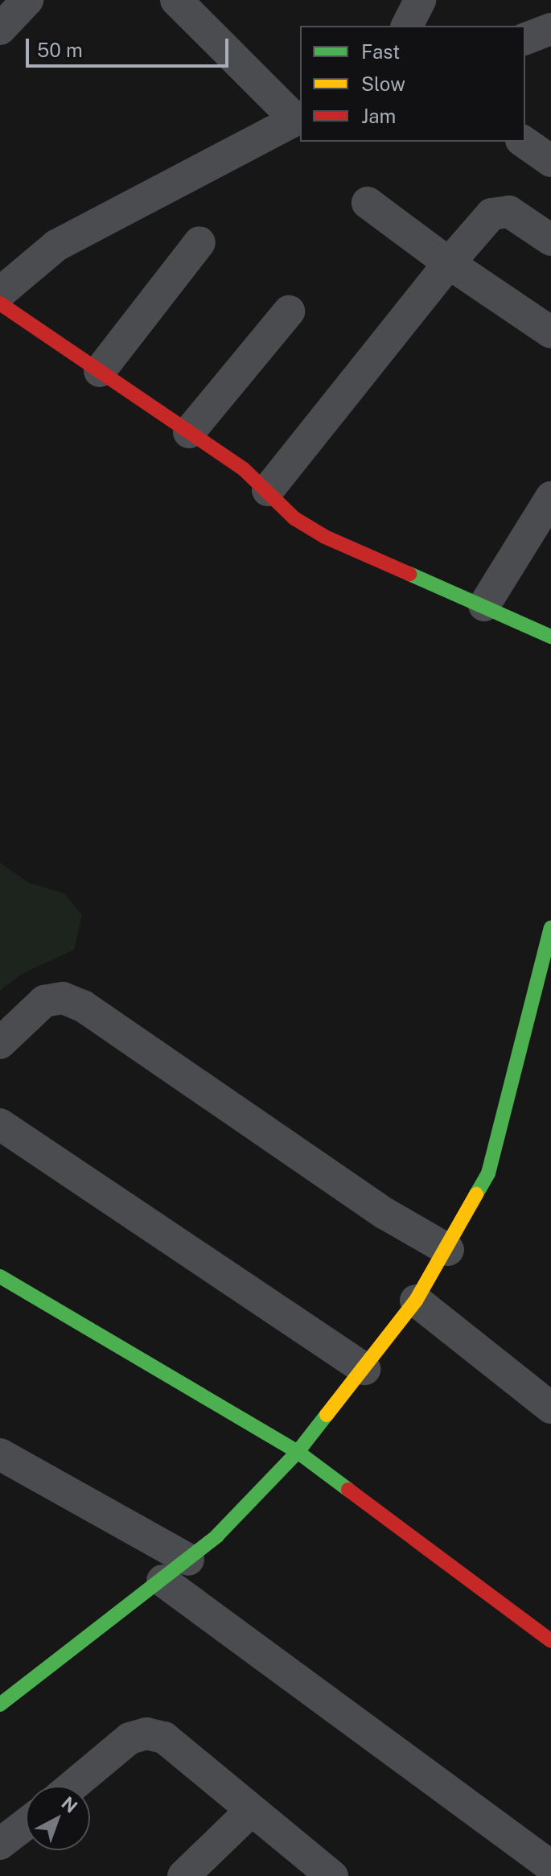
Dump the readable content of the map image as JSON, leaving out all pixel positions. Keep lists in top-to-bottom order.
{
  "legend": ["Fast", "Slow", "Jam"],
  "scale_bar": "50 m",
  "north": "top right"
}
